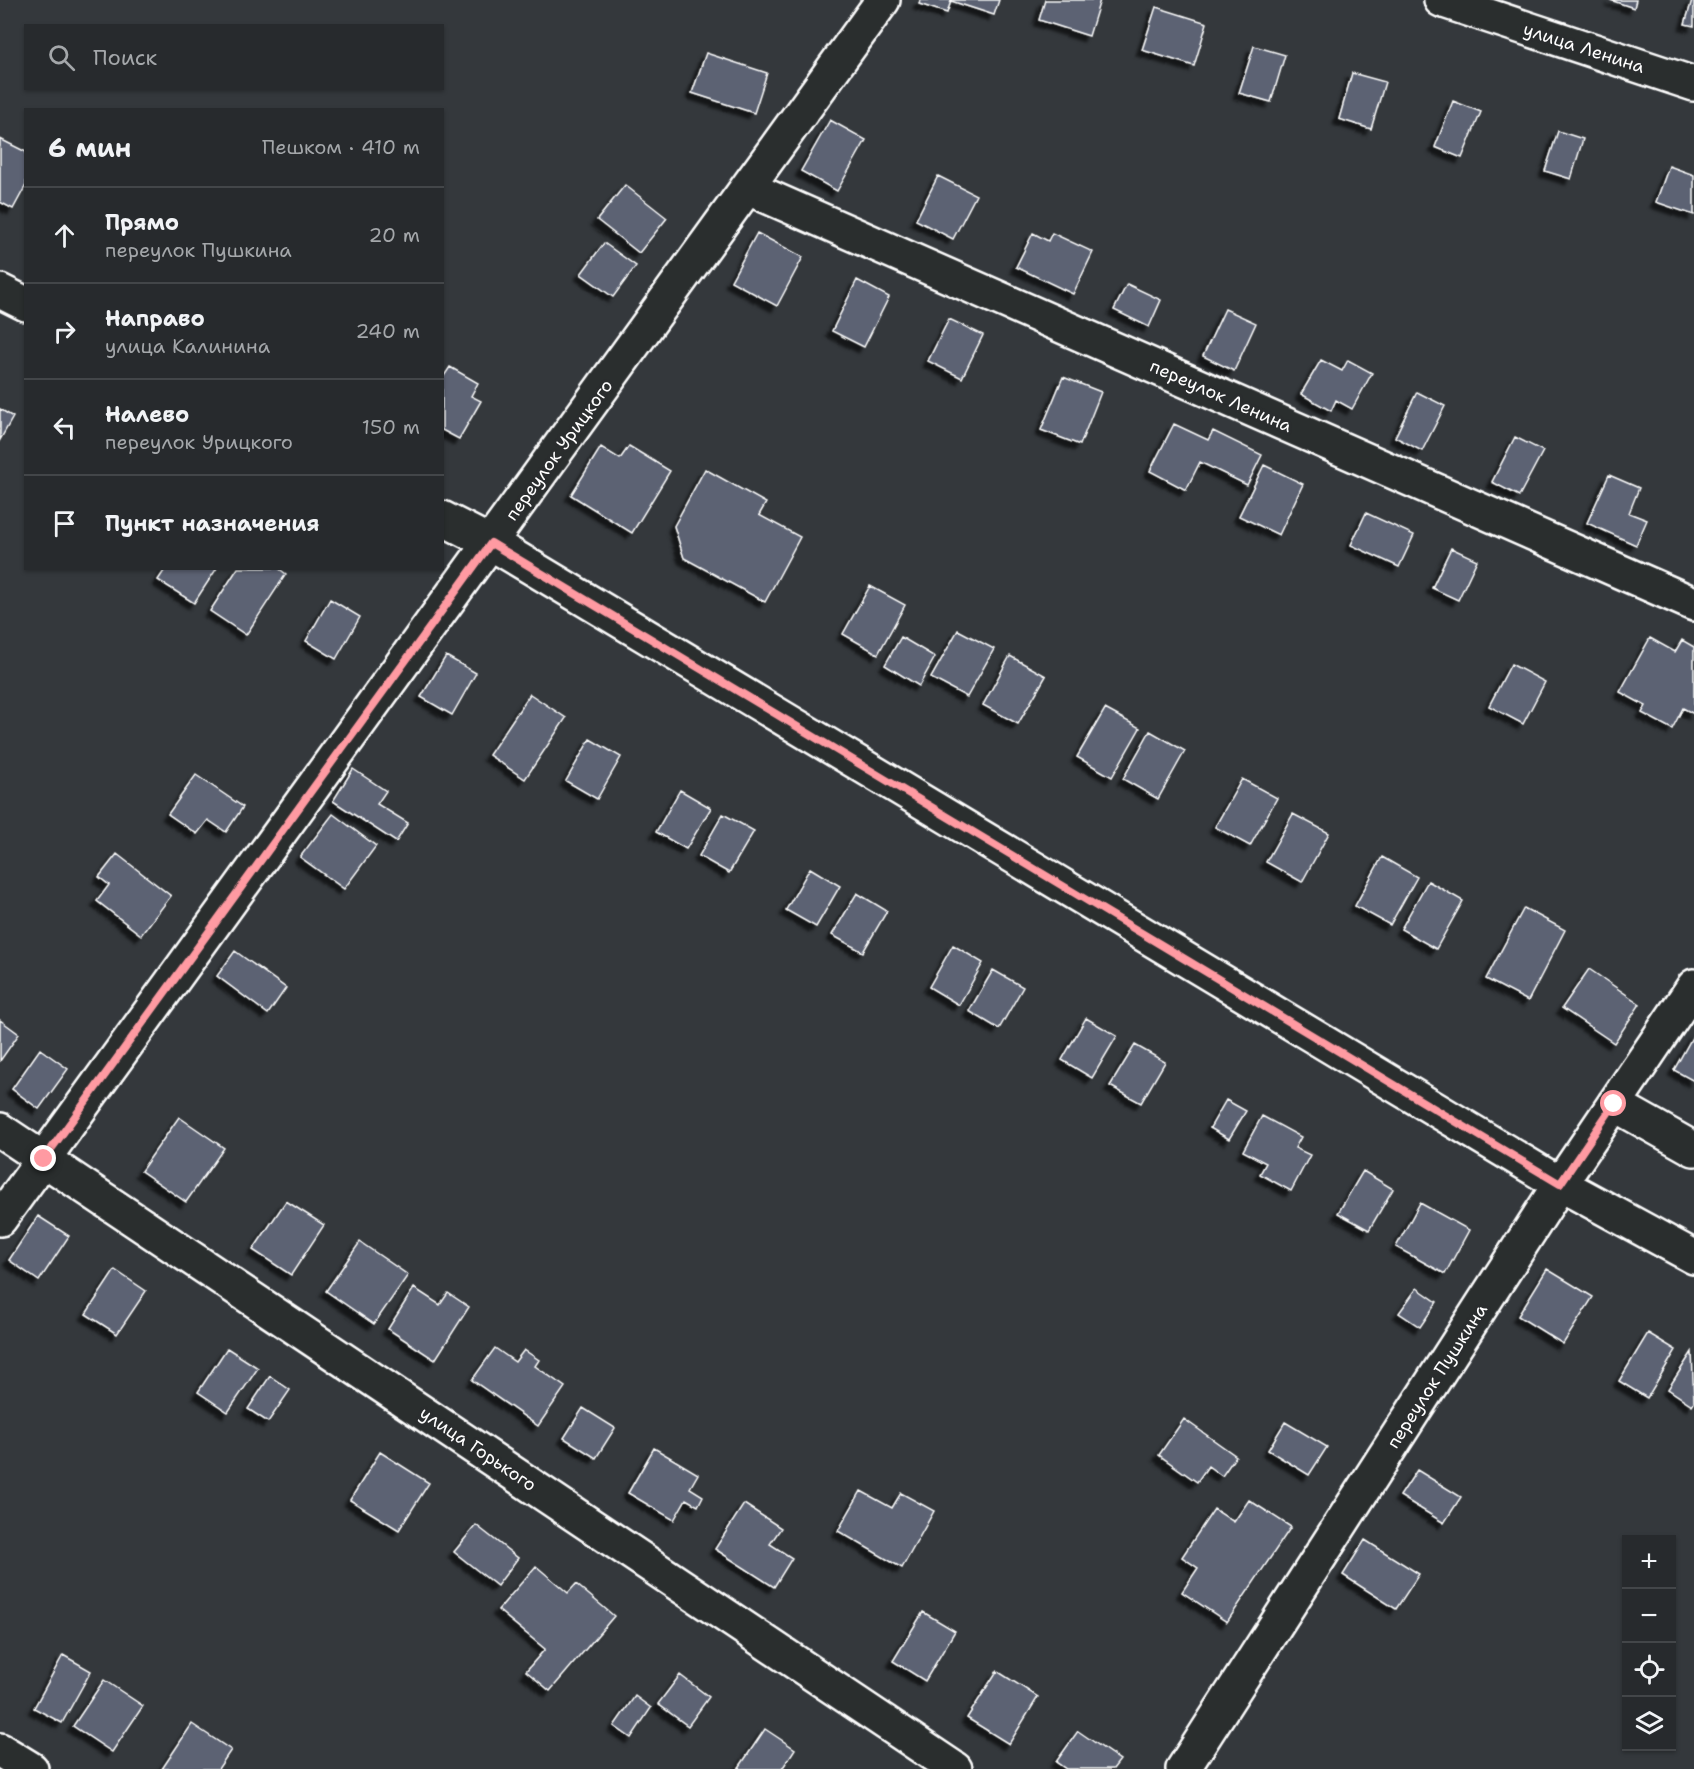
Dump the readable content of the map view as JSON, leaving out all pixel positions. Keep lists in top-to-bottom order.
{
  "streets": {
    "street": [
      "улица Ленина",
      "переулок Ленина",
      "переулок Урицкого",
      "переулок Пушкина",
      "улица Горького"
    ]
  },
  "crossings": [
    ["переулок Ленина", "переулок Урицкого"],
    ["переулок Урицкого", "улица Горького"]
  ],
  "page": {
    "search": "Поиск",
    "heading": ["6 мин", "Пешком · 410 m"],
    "list": [
      ["Прямо", "переулок Пушкина", "20 m"],
      ["Направо", "улица Калинина", "240 m"],
      ["Налево", "переулок Урицкого", "150 m"],
      "Пункт назначения"
    ],
    "map_buttons": ["+", "−"]
  }
}
